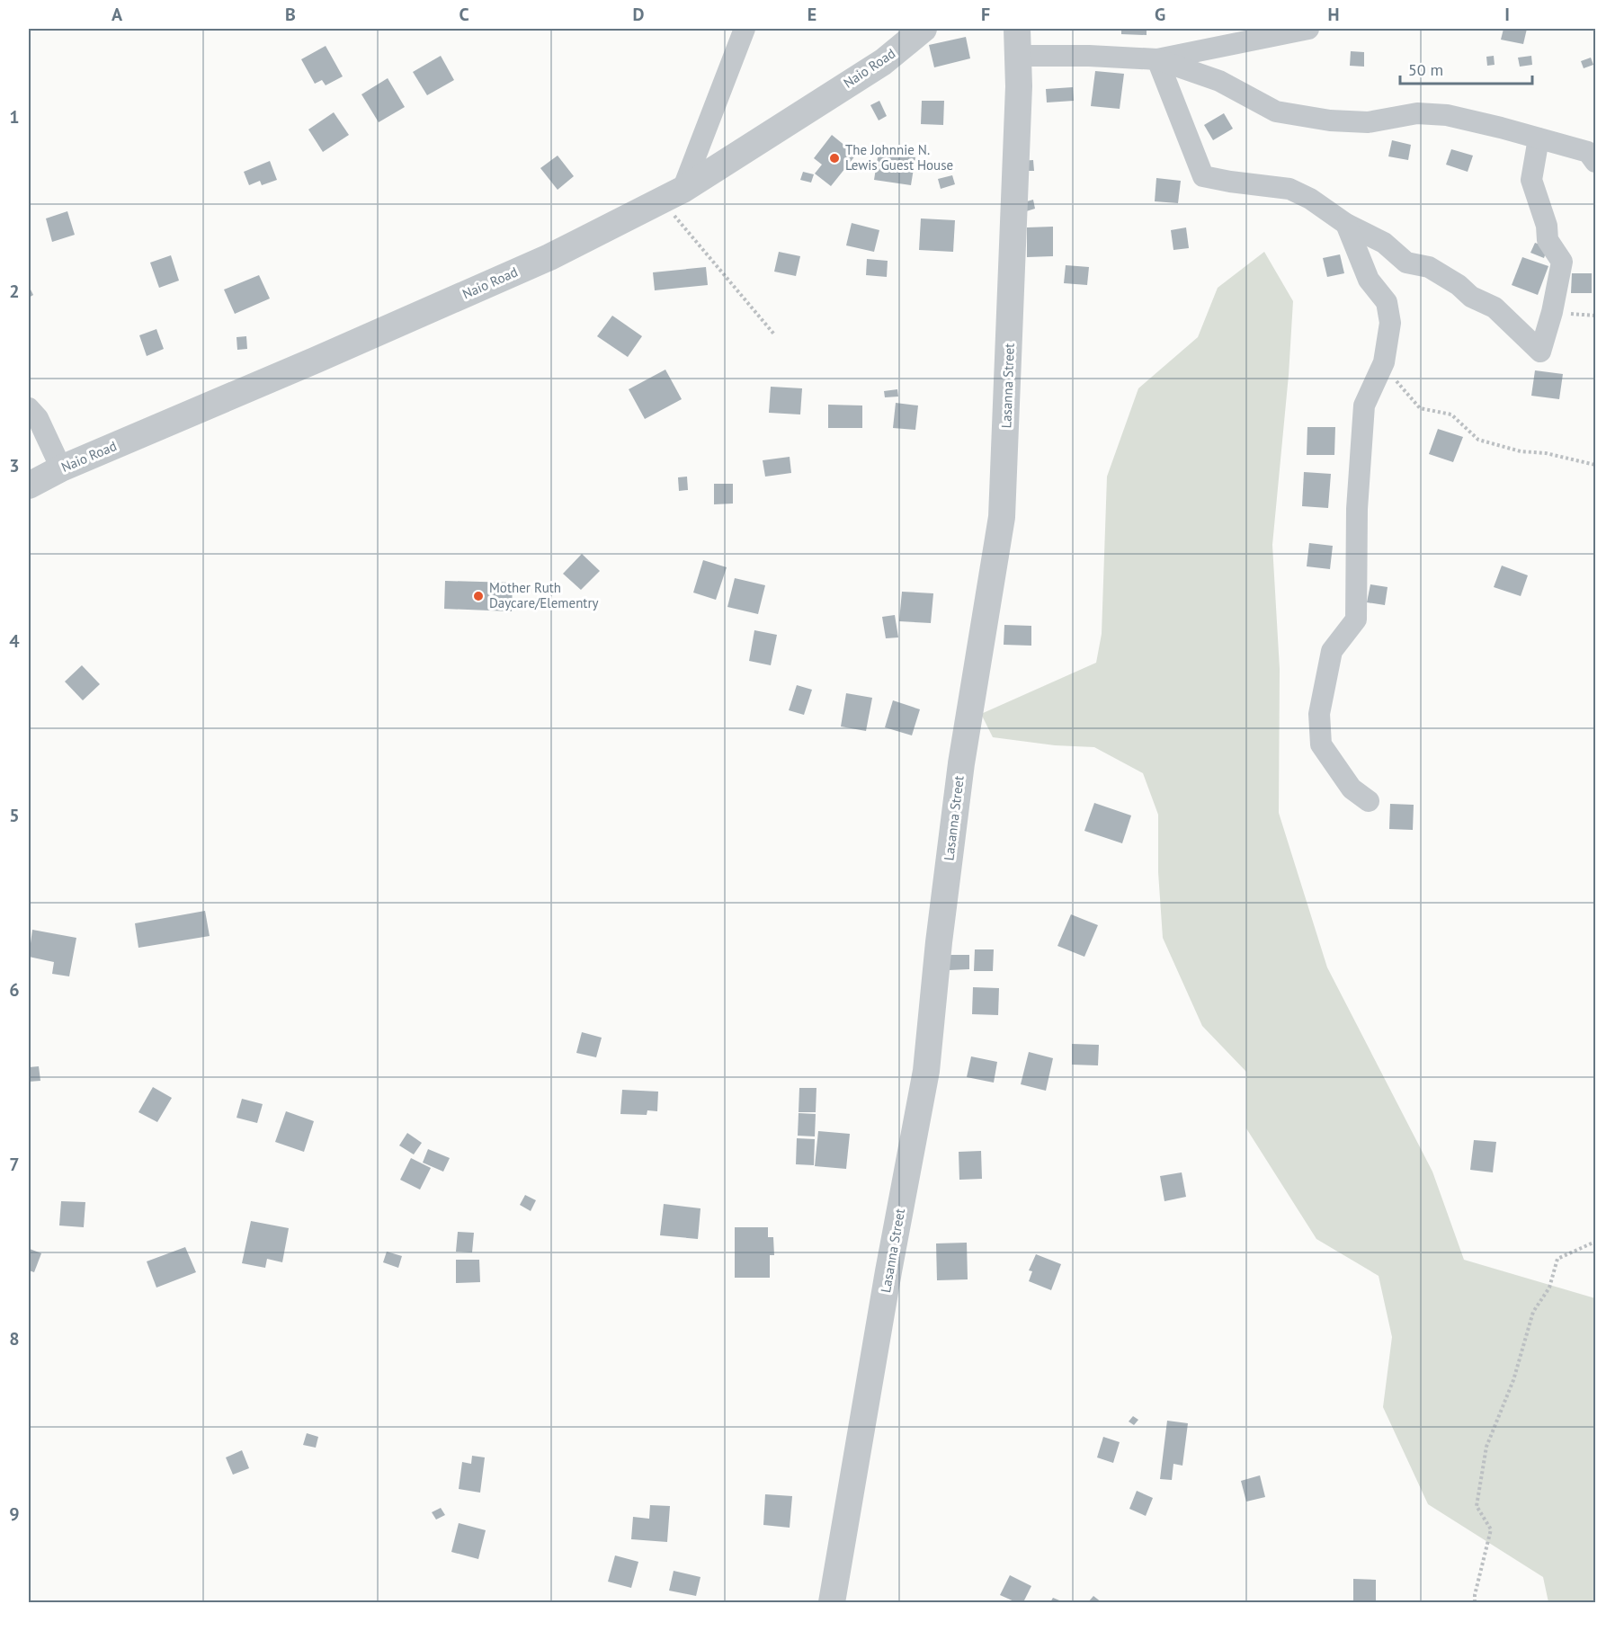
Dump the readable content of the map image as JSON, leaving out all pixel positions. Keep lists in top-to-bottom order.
{
  "streets": {
    "street": ["Naio Road", "Lasanna Street"]
  },
  "places": ["The Johnnie N. Lewis Guest House", "Mother Ruth Daycare/Elementry"],
  "scale_bar": "50 m",
  "grid": {
    "columns": [
      "A",
      "B",
      "C",
      "D",
      "E",
      "F",
      "G",
      "H",
      "I"
    ],
    "rows": [
      "1",
      "2",
      "3",
      "4",
      "5",
      "6",
      "7",
      "8",
      "9"
    ]
  }
}
